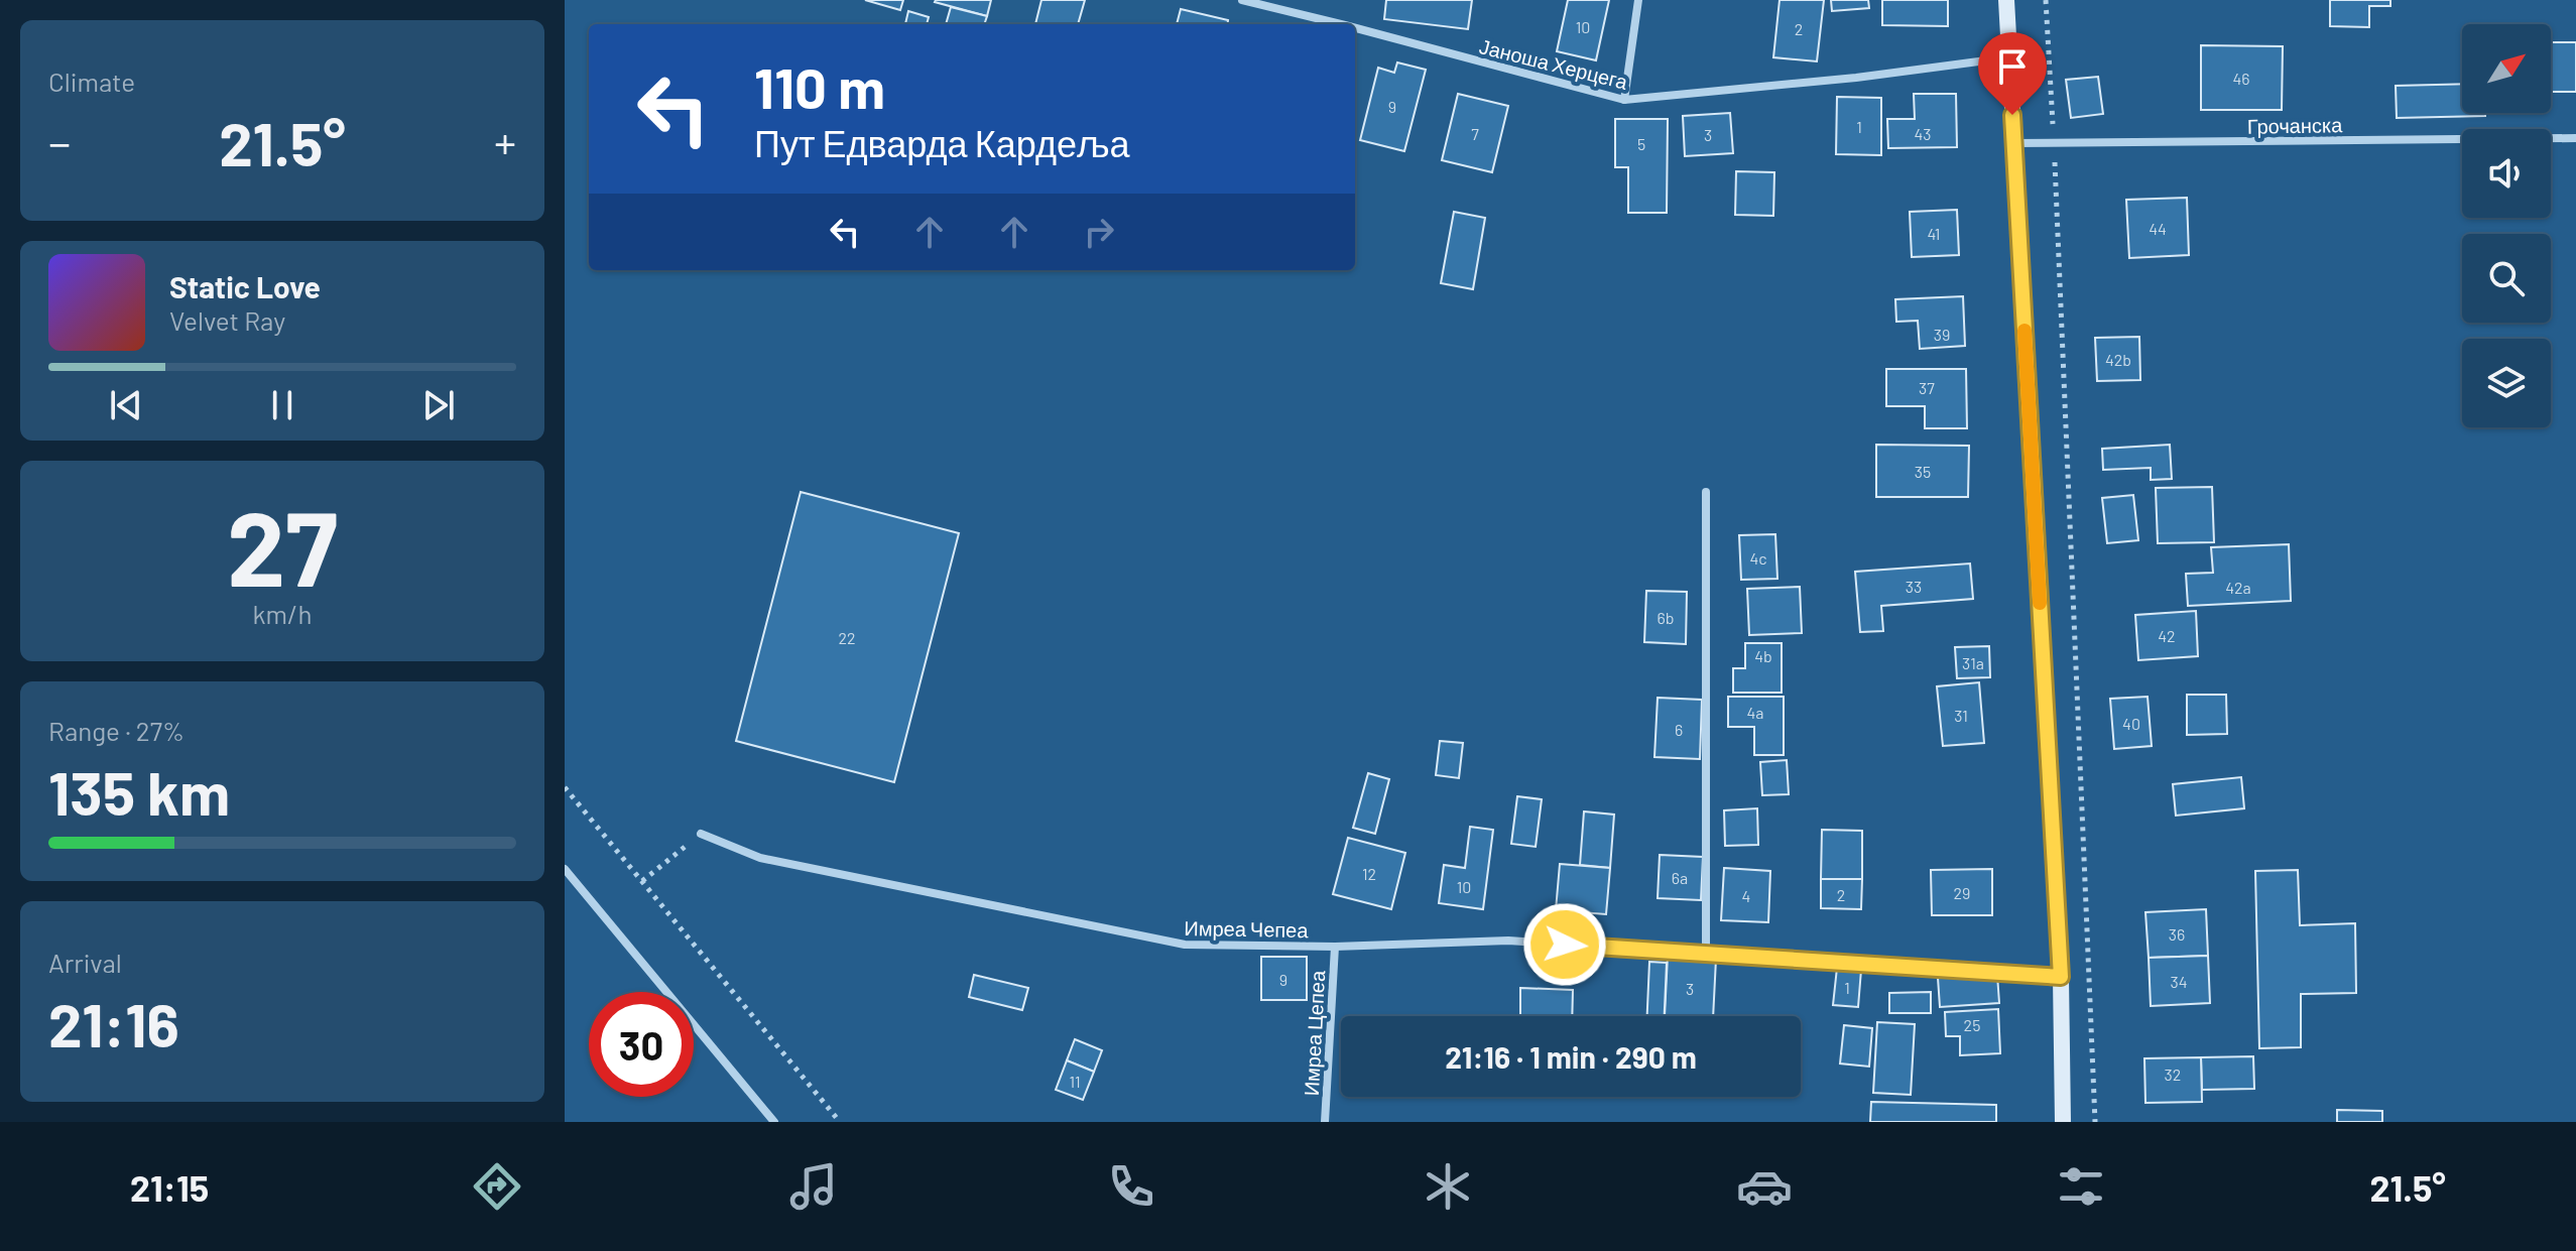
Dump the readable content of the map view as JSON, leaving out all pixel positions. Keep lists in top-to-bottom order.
{
  "streets": {
    "street": [
      "Јаноша Херцега",
      "Грочанска",
      "Имреа Чепеа",
      "Имреа Цепеа"
    ]
  },
  "crossings": [
    ["Имреа Чепеа", "Имреа Цепеа"]
  ],
  "house_numbers": [
    "10",
    "2",
    "46",
    "9",
    "1",
    "7",
    "43",
    "3",
    "5",
    "44",
    "41",
    "39",
    "42b",
    "37",
    "35",
    "4c",
    "33",
    "42a",
    "6b",
    "42",
    "22",
    "4b",
    "31a",
    "4a",
    "31",
    "40",
    "6",
    "12",
    "6a",
    "10",
    "29",
    "2",
    "4",
    "36",
    "9",
    "34",
    "1",
    "3",
    "25",
    "32",
    "11"
  ],
  "north": "top right",
  "page": {
    "tile": [
      "Climate",
      ["27", "km/h"],
      ["Range · 27%", "135 km"],
      ["Arrival", "21:16"]
    ],
    "turn": ["110 m", "Пут Едварда Кардеља"],
    "heat": ["−", "21.5°", "+"],
    "song": ["Static Love", "Velvet Ray"],
    "limit": "30",
    "trip": "21:16 · 1 min · 290 m",
    "tabs": ["21:15", "21.5°"]
  }
}
